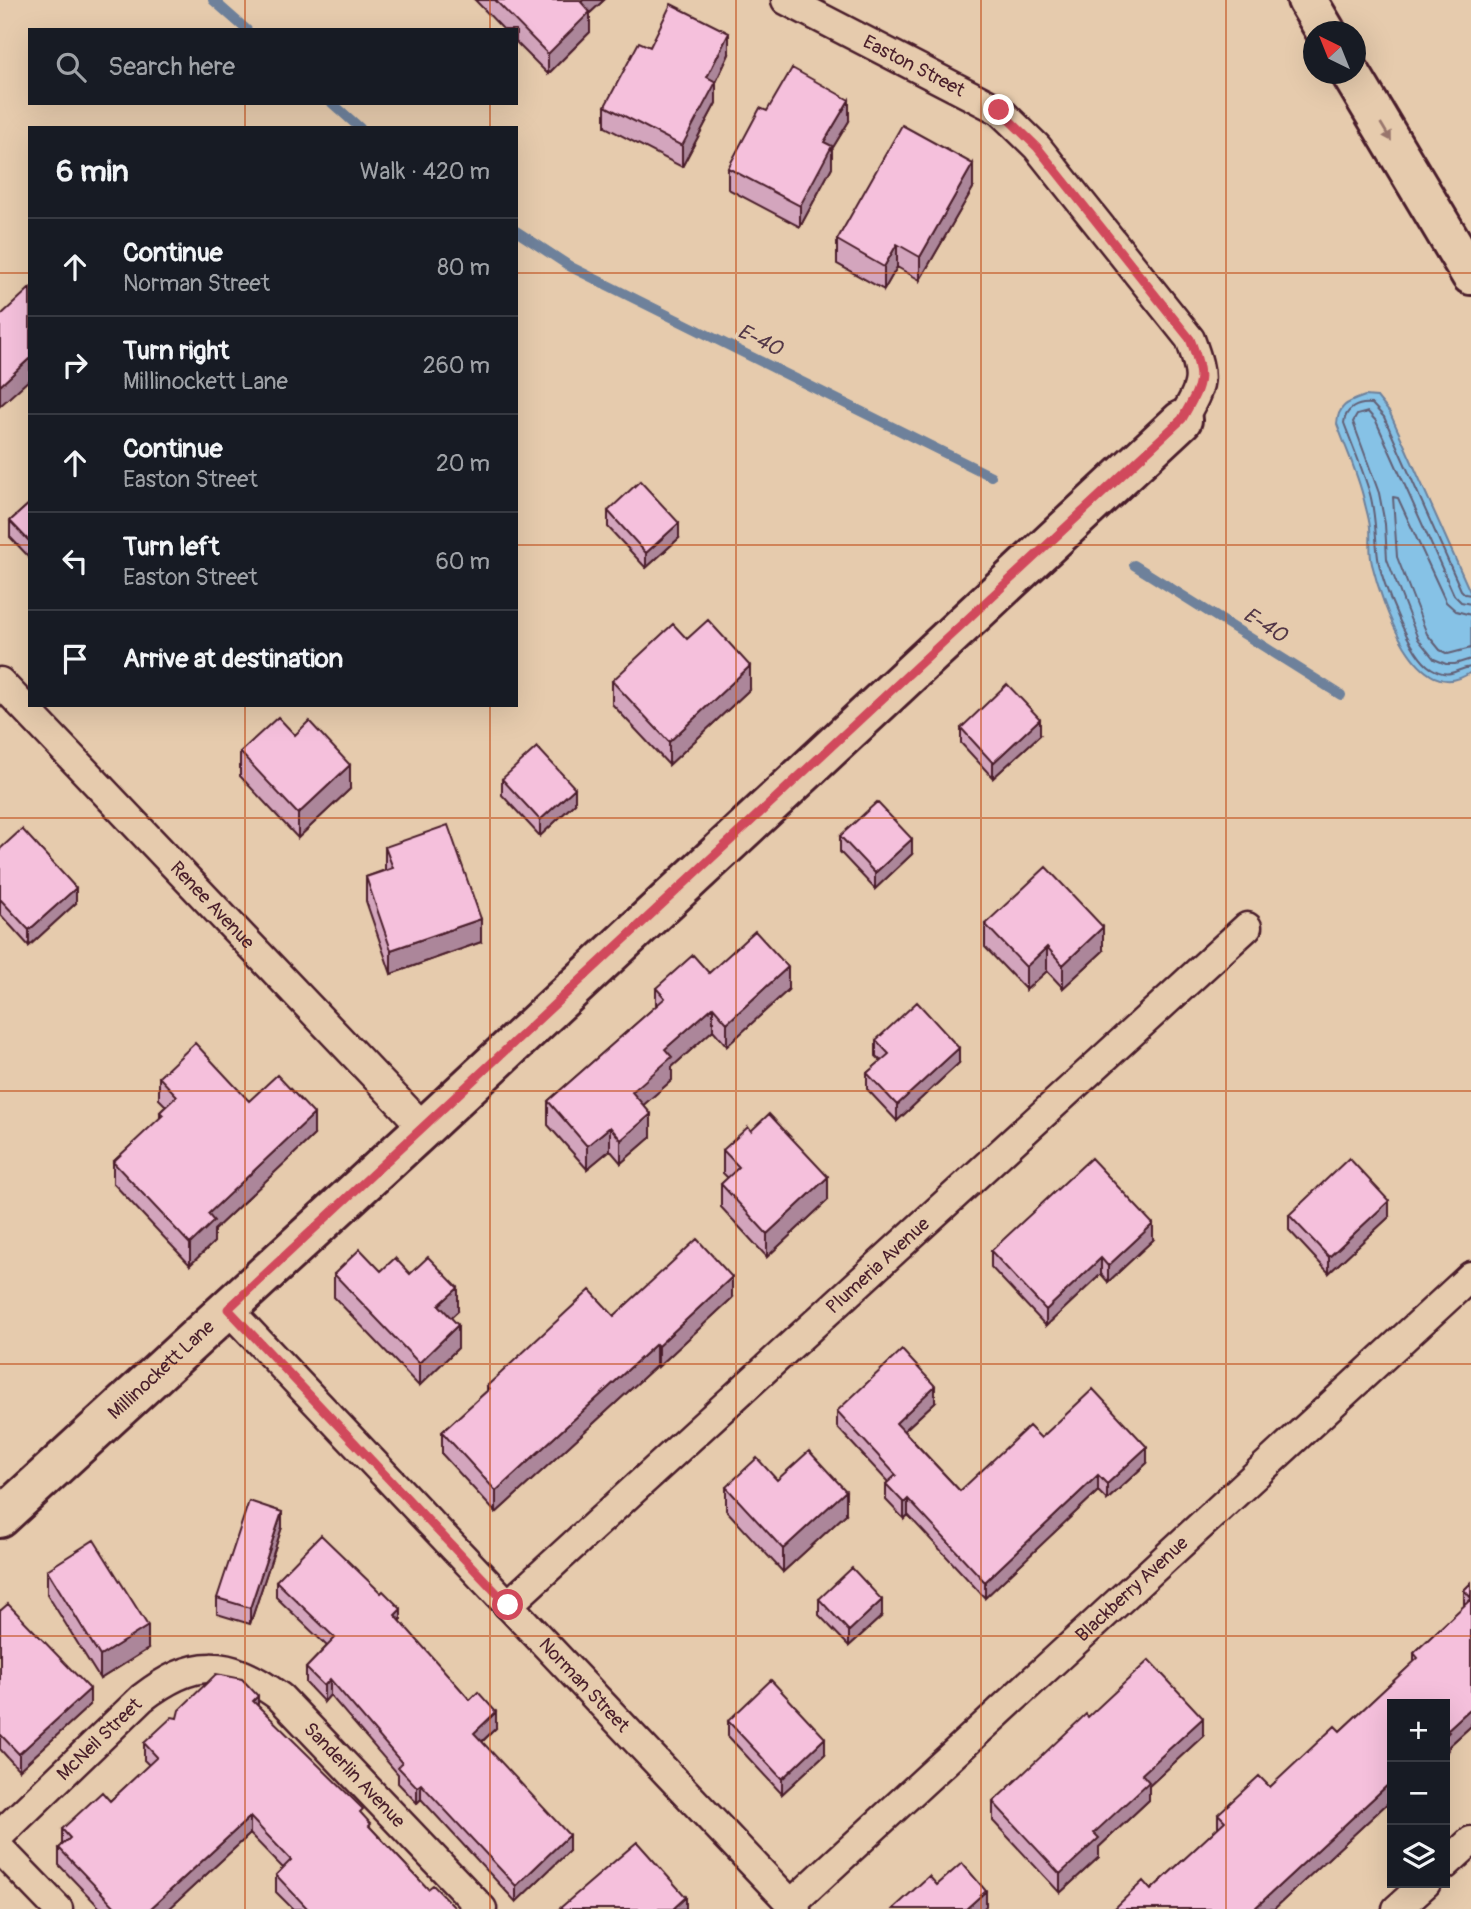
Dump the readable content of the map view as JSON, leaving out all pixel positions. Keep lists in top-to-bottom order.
{
  "streets": {
    "main road": ["Millinockett Lane"],
    "street": [
      "Easton Street",
      "Renee Avenue",
      "Plumeria Avenue",
      "Blackberry Avenue",
      "Norman Street",
      "McNeil Street",
      "Sanderlin Avenue"
    ]
  },
  "crossings": [
    ["Easton Street", "Millinockett Lane"],
    ["Renee Avenue", "Millinockett Lane"],
    ["Plumeria Avenue", "Norman Street"],
    ["Millinockett Lane", "Norman Street"],
    ["Blackberry Avenue", "Norman Street"],
    ["McNeil Street", "Sanderlin Avenue"]
  ],
  "water": ["E-40"],
  "north": "top left",
  "page": {
    "search": "Search here",
    "heading": ["6 min", "Walk · 420 m"],
    "list": [
      ["Continue", "Norman Street", "80 m"],
      ["Turn right", "Millinockett Lane", "260 m"],
      ["Continue", "Easton Street", "20 m"],
      ["Turn left", "Easton Street", "60 m"],
      "Arrive at destination"
    ],
    "map_buttons": ["+", "−"]
  }
}
